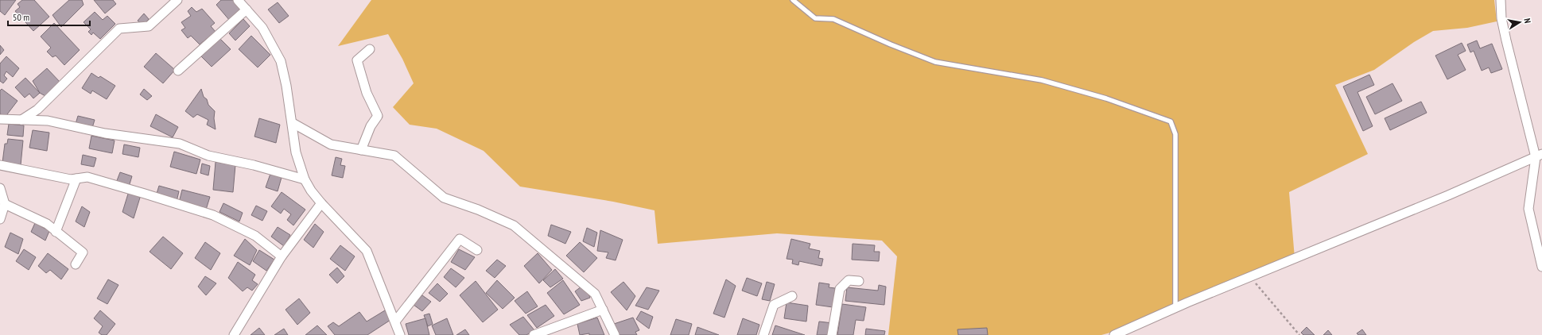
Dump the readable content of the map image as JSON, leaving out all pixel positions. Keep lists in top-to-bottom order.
{
  "scale_bar": "50 m",
  "north": "right"
}
